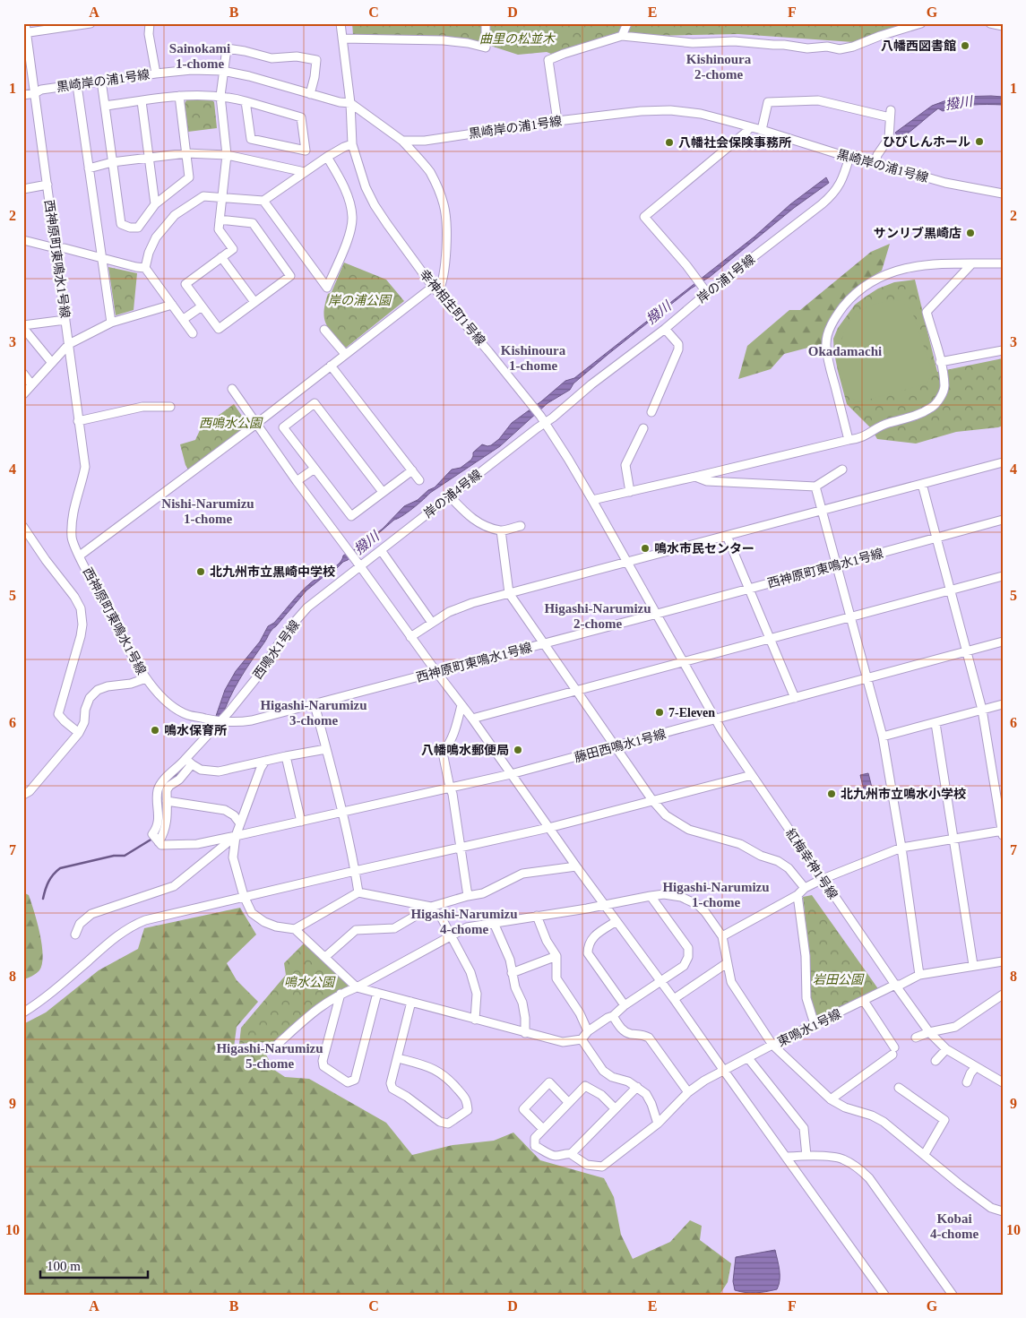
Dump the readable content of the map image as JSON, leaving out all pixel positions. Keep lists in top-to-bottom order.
{
  "streets": {
    "street": [
      "黒崎岸の浦1号線",
      "西神原町東鳴水1号線",
      "岸の浦1号線",
      "幸神相生町1号線",
      "岸の浦4号線",
      "西鳴水1号線",
      "藤田西鳴水1号線",
      "紅梅幸神1号線",
      "東鳴水1号線"
    ]
  },
  "crossings": [
    ["黒崎岸の浦1号線", "西神原町東鳴水1号線"],
    ["黒崎岸の浦1号線", "岸の浦1号線"],
    ["黒崎岸の浦1号線", "幸神相生町1号線"],
    ["西神原町東鳴水1号線", "幸神相生町1号線"],
    ["西神原町東鳴水1号線", "西鳴水1号線"],
    ["西神原町東鳴水1号線", "紅梅幸神1号線"],
    ["岸の浦1号線", "幸神相生町1号線"],
    ["岸の浦1号線", "岸の浦4号線"],
    ["幸神相生町1号線", "岸の浦4号線"],
    ["幸神相生町1号線", "紅梅幸神1号線"],
    ["岸の浦4号線", "西鳴水1号線"],
    ["藤田西鳴水1号線", "紅梅幸神1号線"],
    ["紅梅幸神1号線", "東鳴水1号線"]
  ],
  "districts": [
    "Sainokami 1-chome",
    "Kishinoura 2-chome",
    "Kishinoura 1-chome",
    "Okadamachi",
    "Nishi-Narumizu 1-chome",
    "Higashi-Narumizu 2-chome",
    "Higashi-Narumizu 3-chome",
    "Higashi-Narumizu 1-chome",
    "Higashi-Narumizu 4-chome",
    "Higashi-Narumizu 5-chome",
    "Kobai 4-chome"
  ],
  "water": ["撥川"],
  "parks": [
    "曲里の松並木",
    "岸の浦公園",
    "西鳴水公園",
    "岩田公園",
    "鳴水公園"
  ],
  "places": [
    "八幡西図書館",
    "ひびしんホール",
    "八幡社会保険事務所",
    "サンリブ黒崎店",
    "鳴水市民センター",
    "北九州市立黒崎中学校",
    "7-Eleven",
    "鳴水保育所",
    "八幡鳴水郵便局",
    "北九州市立鳴水小学校"
  ],
  "scale_bar": "100 m",
  "grid": {
    "columns": [
      "A",
      "B",
      "C",
      "D",
      "E",
      "F",
      "G"
    ],
    "rows": [
      "1",
      "2",
      "3",
      "4",
      "5",
      "6",
      "7",
      "8",
      "9",
      "10"
    ]
  }
}
